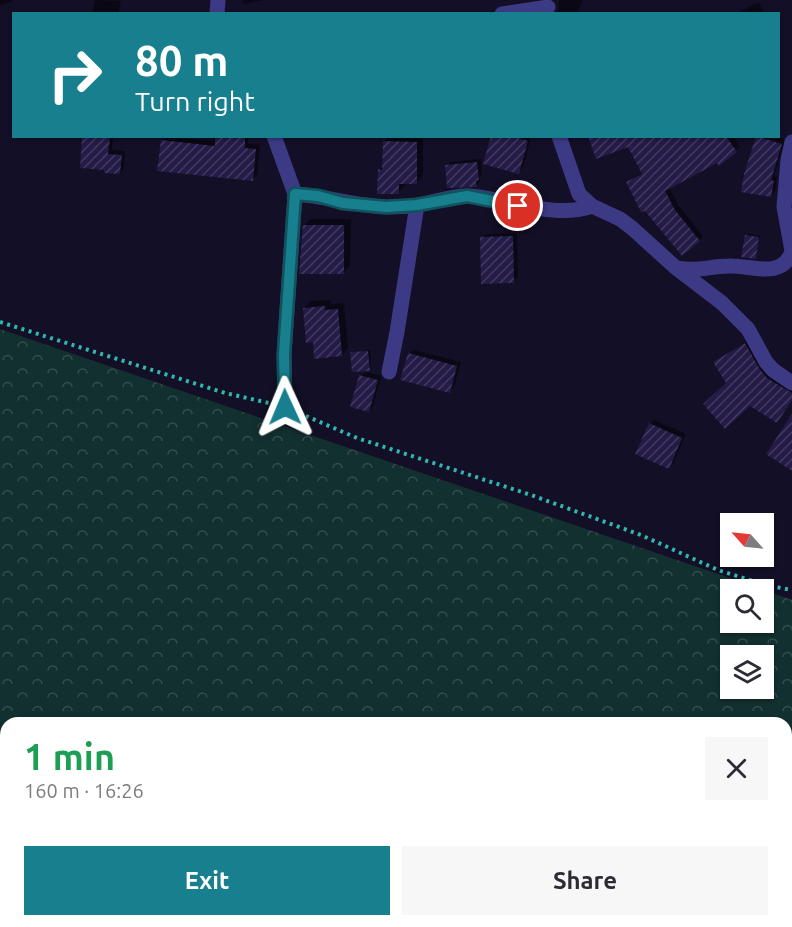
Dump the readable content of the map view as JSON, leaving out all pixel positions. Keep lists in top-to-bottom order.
{
  "north": "top left",
  "page": {
    "turn": ["80 m", "Turn right"],
    "heading": ["1 min", "160 m · 16:26"],
    "buttons": ["Exit", "Share"]
  }
}
